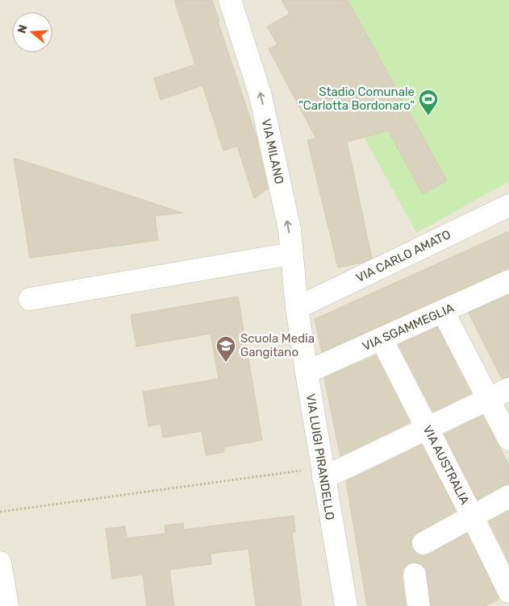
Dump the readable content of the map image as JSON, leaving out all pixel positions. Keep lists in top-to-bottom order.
{
  "streets": {
    "street": [
      "VIA MILANO",
      "VIA CARLO AMATO",
      "VIA SGAMMEGLIA",
      "VIA LUIGI PIRANDELLO",
      "VIA AUSTRALIA"
    ]
  },
  "crossings": [
    ["VIA MILANO", "VIA CARLO AMATO"],
    ["VIA MILANO", "VIA LUIGI PIRANDELLO"],
    ["VIA CARLO AMATO", "VIA LUIGI PIRANDELLO"],
    ["VIA SGAMMEGLIA", "VIA LUIGI PIRANDELLO"],
    ["VIA SGAMMEGLIA", "VIA AUSTRALIA"]
  ],
  "one_way": ["VIA MILANO"],
  "places": {
    "sports": ["Stadio Comunale \"Carlotta Bordonaro\""],
    "school or university": ["Scuola Media Gangitano"]
  },
  "north": "left"
}
